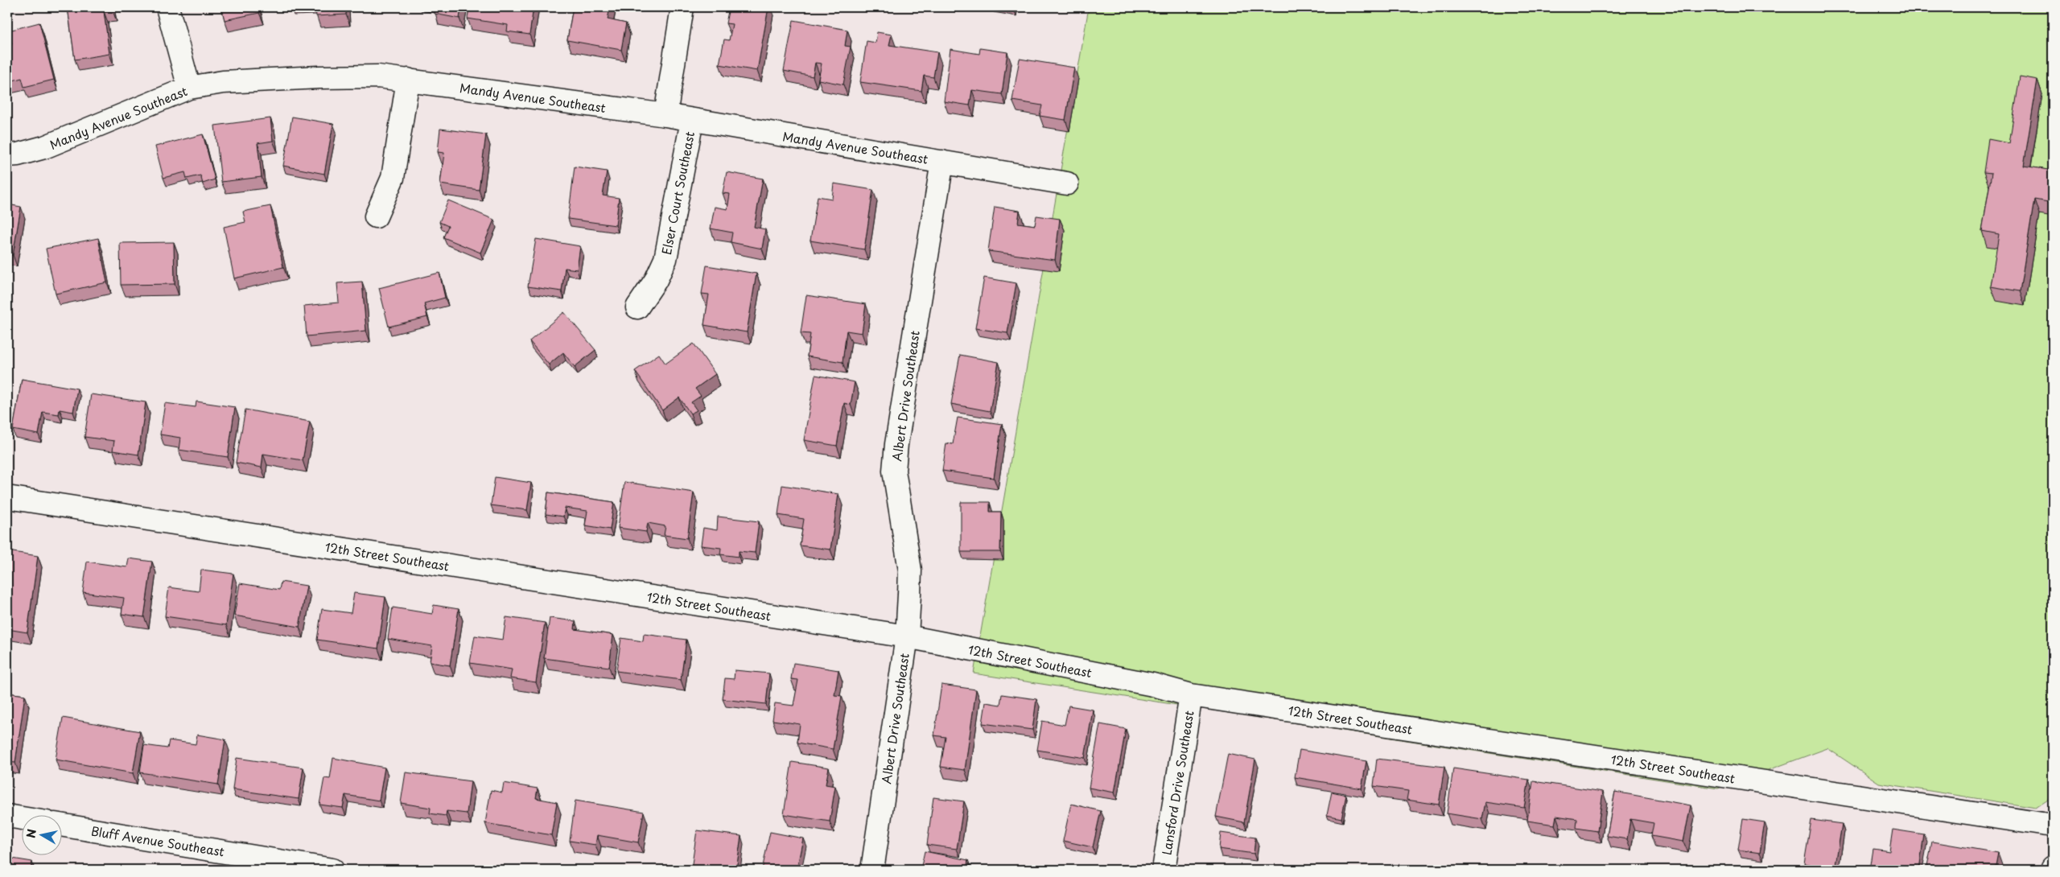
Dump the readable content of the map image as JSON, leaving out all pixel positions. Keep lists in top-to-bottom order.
{
  "streets": {
    "street": [
      "Mandy Avenue Southeast",
      "Elser Court Southeast",
      "Albert Drive Southeast",
      "12th Street Southeast",
      "Lansford Drive Southeast",
      "Bluff Avenue Southeast"
    ]
  },
  "crossings": [
    ["Mandy Avenue Southeast", "Elser Court Southeast"],
    ["Mandy Avenue Southeast", "Albert Drive Southeast"],
    ["Albert Drive Southeast", "12th Street Southeast"],
    ["12th Street Southeast", "Lansford Drive Southeast"]
  ],
  "north": "left"
}
